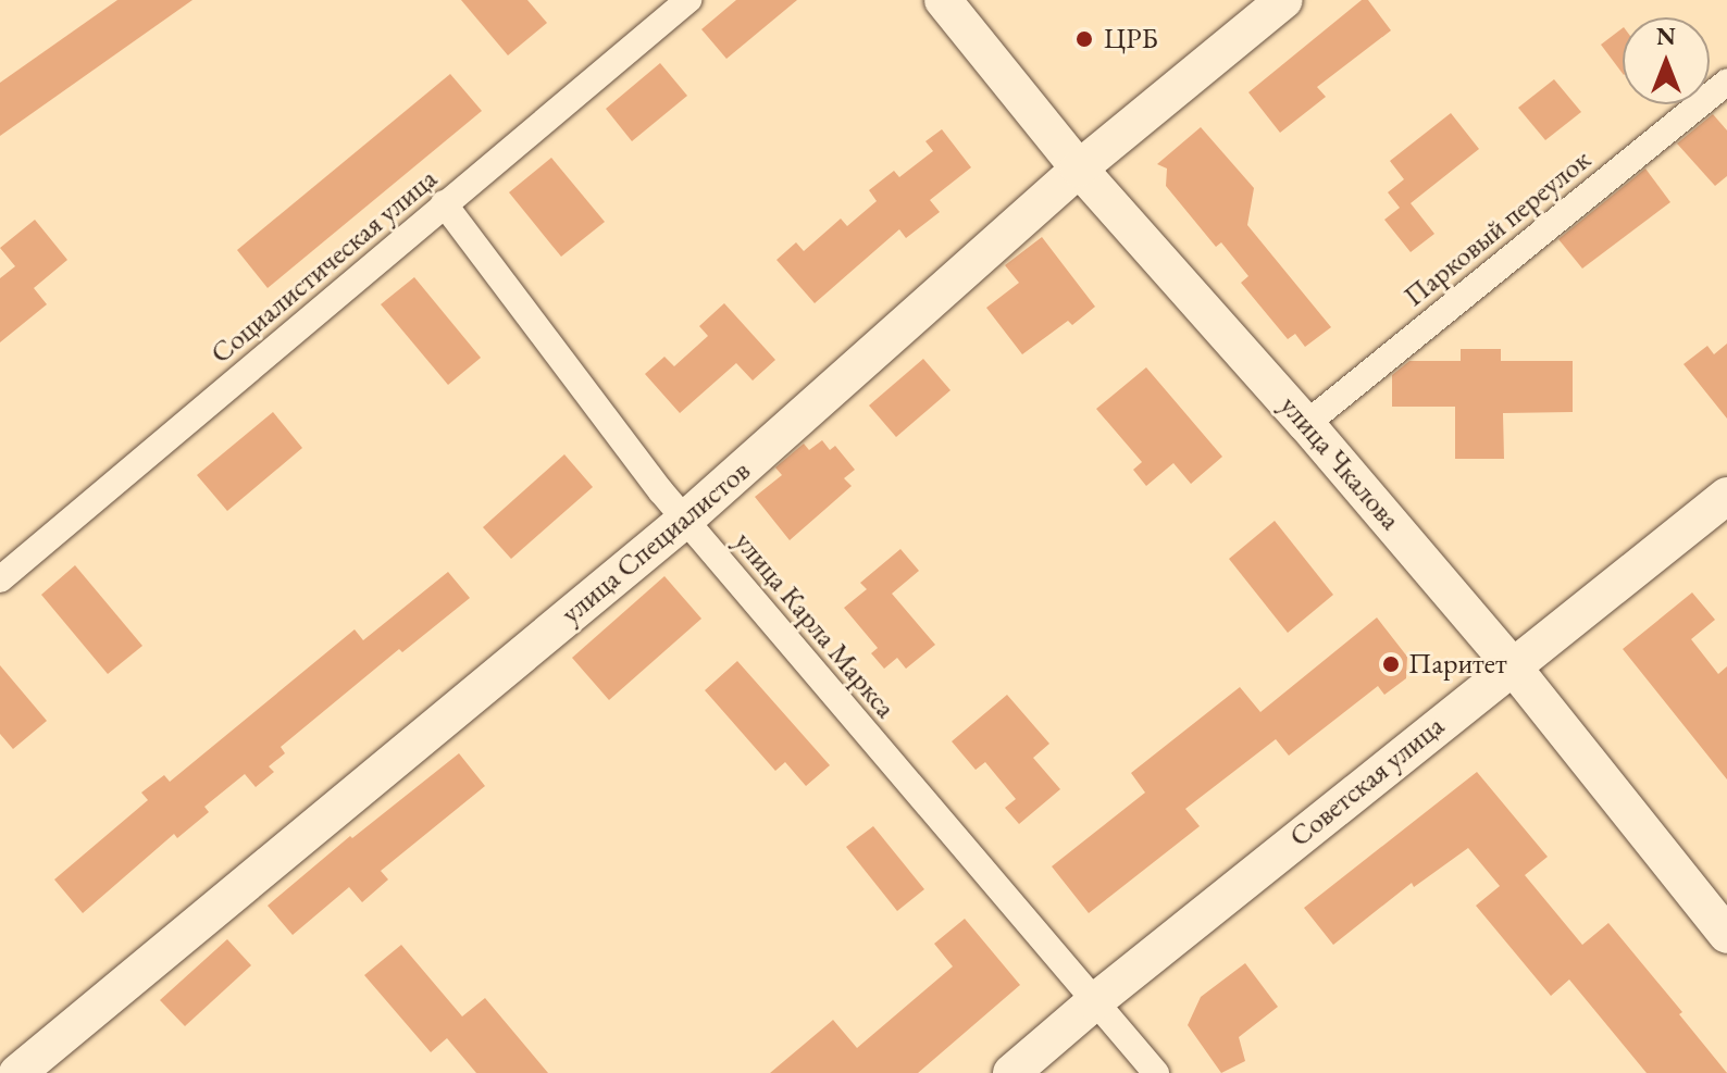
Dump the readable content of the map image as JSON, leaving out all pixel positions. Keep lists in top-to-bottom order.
{
  "streets": {
    "street": [
      "Парковый переулок",
      "Социалистическая улица",
      "улица Чкалова",
      "улица Специалистов",
      "улица Карла Маркса",
      "Советская улица"
    ]
  },
  "crossings": [
    ["Парковый переулок", "улица Чкалова"],
    ["Социалистическая улица", "улица Карла Маркса"],
    ["улица Чкалова", "улица Специалистов"],
    ["улица Чкалова", "Советская улица"],
    ["улица Специалистов", "улица Карла Маркса"],
    ["улица Карла Маркса", "Советская улица"]
  ],
  "places": ["ЦРБ", "Паритет"],
  "north": "top"
}
